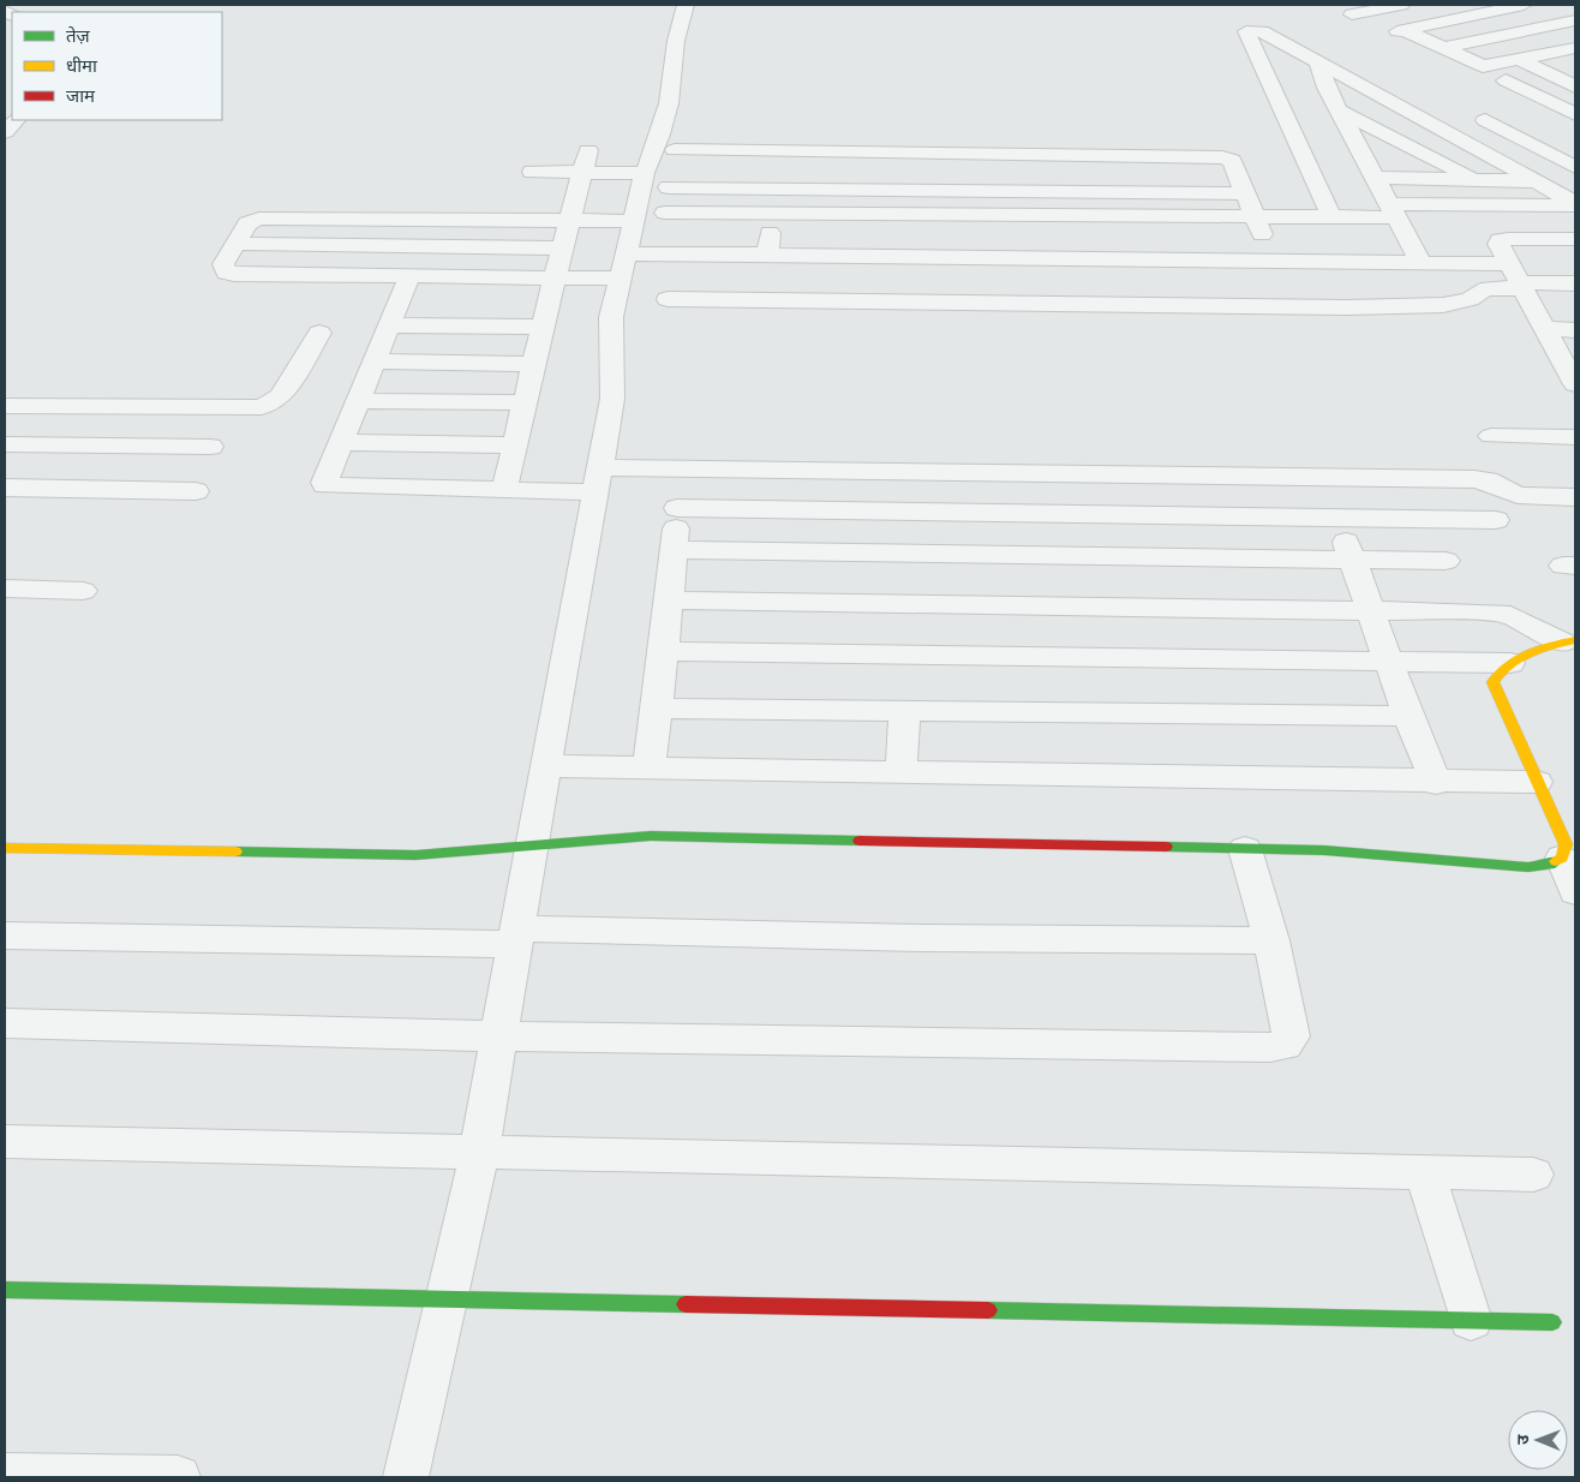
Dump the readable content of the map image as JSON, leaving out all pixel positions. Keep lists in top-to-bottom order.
{
  "legend": ["तेज़", "धीमा", "जाम"],
  "north": "left"
}
